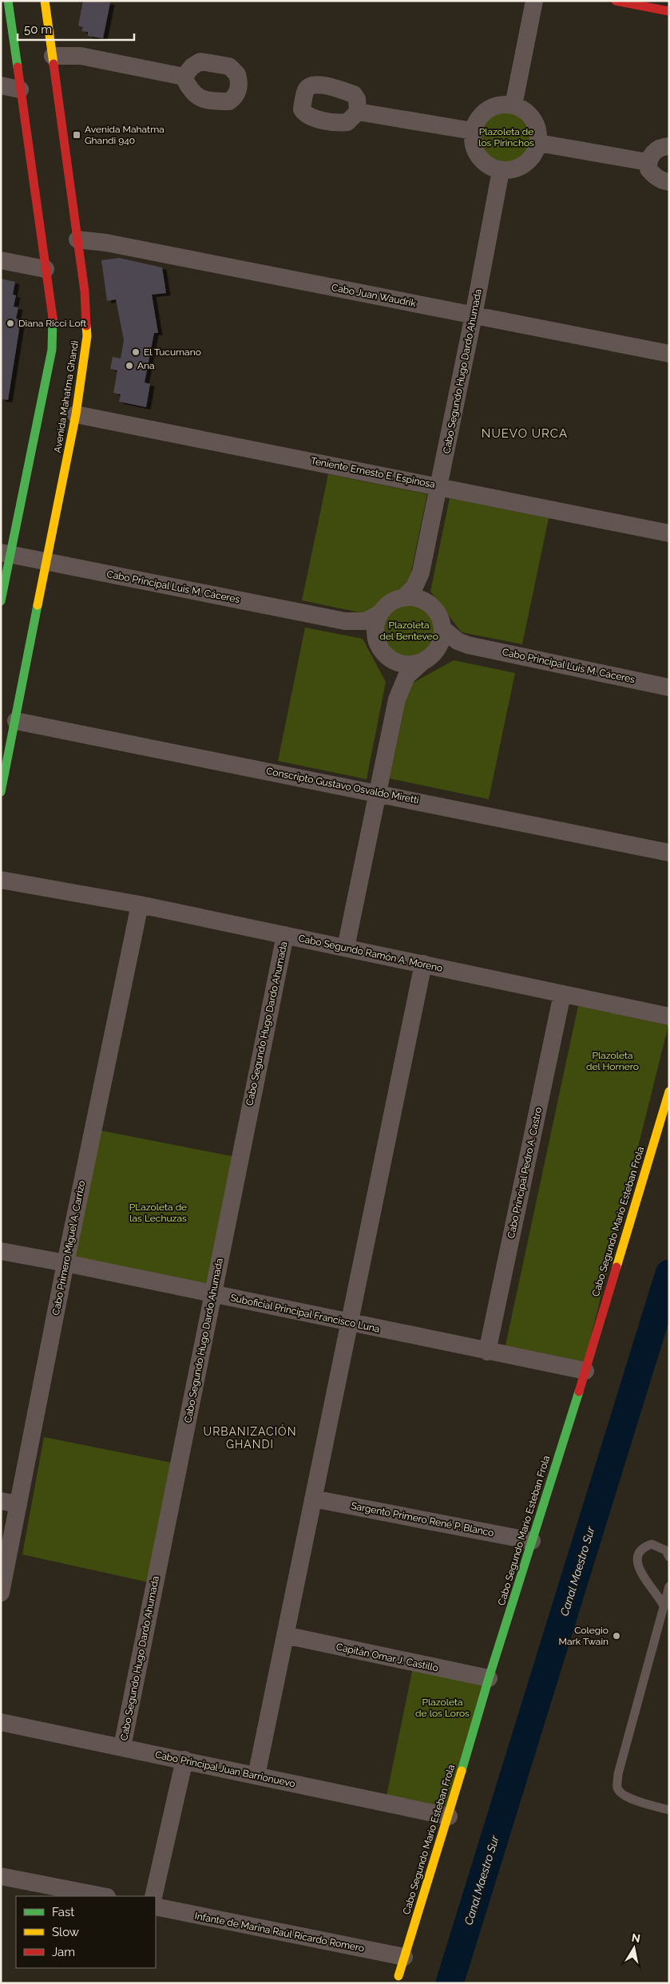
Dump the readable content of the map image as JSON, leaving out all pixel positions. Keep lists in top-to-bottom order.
{
  "streets": {
    "main road": ["Avenida Mahatma Ghandi", "Cabo Segundo Mario Esteban Frola"],
    "street": [
      "Cabo Juan Waudrik",
      "Cabo Segundo Hugo Dardo Ahumada",
      "Teniente Ernesto E. Espinosa",
      "Cabo Principal Luis M. Cáceres",
      "Conscripto Gustavo Osvaldo Miretti",
      "Cabo Segundo Ramón A. Moreno",
      "Cabo Principal Pedro A. Castro",
      "Cabo Primero Miguel A. Carrizo",
      "Suboficial Principal Francisco Luna",
      "Sargento Primero René P. Blanco",
      "Capitán Omar J. Castillo",
      "Cabo Principal Juan Barrionuevo",
      "Infante de Marina Raúl Ricardo Romero"
    ]
  },
  "crossings": [
    ["Cabo Juan Waudrik", "Cabo Segundo Hugo Dardo Ahumada"],
    ["Cabo Juan Waudrik", "Avenida Mahatma Ghandi"],
    ["Cabo Segundo Hugo Dardo Ahumada", "Teniente Ernesto E. Espinosa"],
    ["Cabo Segundo Hugo Dardo Ahumada", "Cabo Principal Luis M. Cáceres"],
    ["Cabo Segundo Hugo Dardo Ahumada", "Cabo Segundo Ramón A. Moreno"],
    ["Cabo Segundo Hugo Dardo Ahumada", "Suboficial Principal Francisco Luna"],
    ["Cabo Segundo Hugo Dardo Ahumada", "Cabo Principal Juan Barrionuevo"],
    ["Avenida Mahatma Ghandi", "Teniente Ernesto E. Espinosa"],
    ["Avenida Mahatma Ghandi", "Cabo Principal Luis M. Cáceres"],
    ["Avenida Mahatma Ghandi", "Conscripto Gustavo Osvaldo Miretti"],
    ["Cabo Segundo Ramón A. Moreno", "Cabo Principal Pedro A. Castro"],
    ["Cabo Segundo Ramón A. Moreno", "Cabo Primero Miguel A. Carrizo"],
    ["Cabo Principal Pedro A. Castro", "Suboficial Principal Francisco Luna"],
    ["Cabo Segundo Mario Esteban Frola", "Suboficial Principal Francisco Luna"],
    ["Cabo Segundo Mario Esteban Frola", "Sargento Primero René P. Blanco"],
    ["Cabo Segundo Mario Esteban Frola", "Capitán Omar J. Castillo"],
    ["Cabo Segundo Mario Esteban Frola", "Cabo Principal Juan Barrionuevo"],
    ["Cabo Segundo Mario Esteban Frola", "Infante de Marina Raúl Ricardo Romero"],
    ["Cabo Primero Miguel A. Carrizo", "Suboficial Principal Francisco Luna"]
  ],
  "districts": ["NUEVO URCA", "URBANIZACIÓN GHANDI"],
  "water": ["Canal Maestro Sur"],
  "parks": [
    "Plazoleta de los Pirinchos",
    "Plazoleta del Benteveo",
    "Plazoleta del Hornero",
    "PLazoleta de las Lechuzas",
    "Plazoleta de los Loros"
  ],
  "places": {
    "transit": ["Avenida Mahatma Ghandi 940"],
    "other": [
      "Diana Ricci Loft",
      "El Tucumano",
      "Ana",
      "Colegio Mark Twain"
    ]
  },
  "legend": ["Fast", "Slow", "Jam"],
  "scale_bar": "50 m",
  "north": "top"
}
